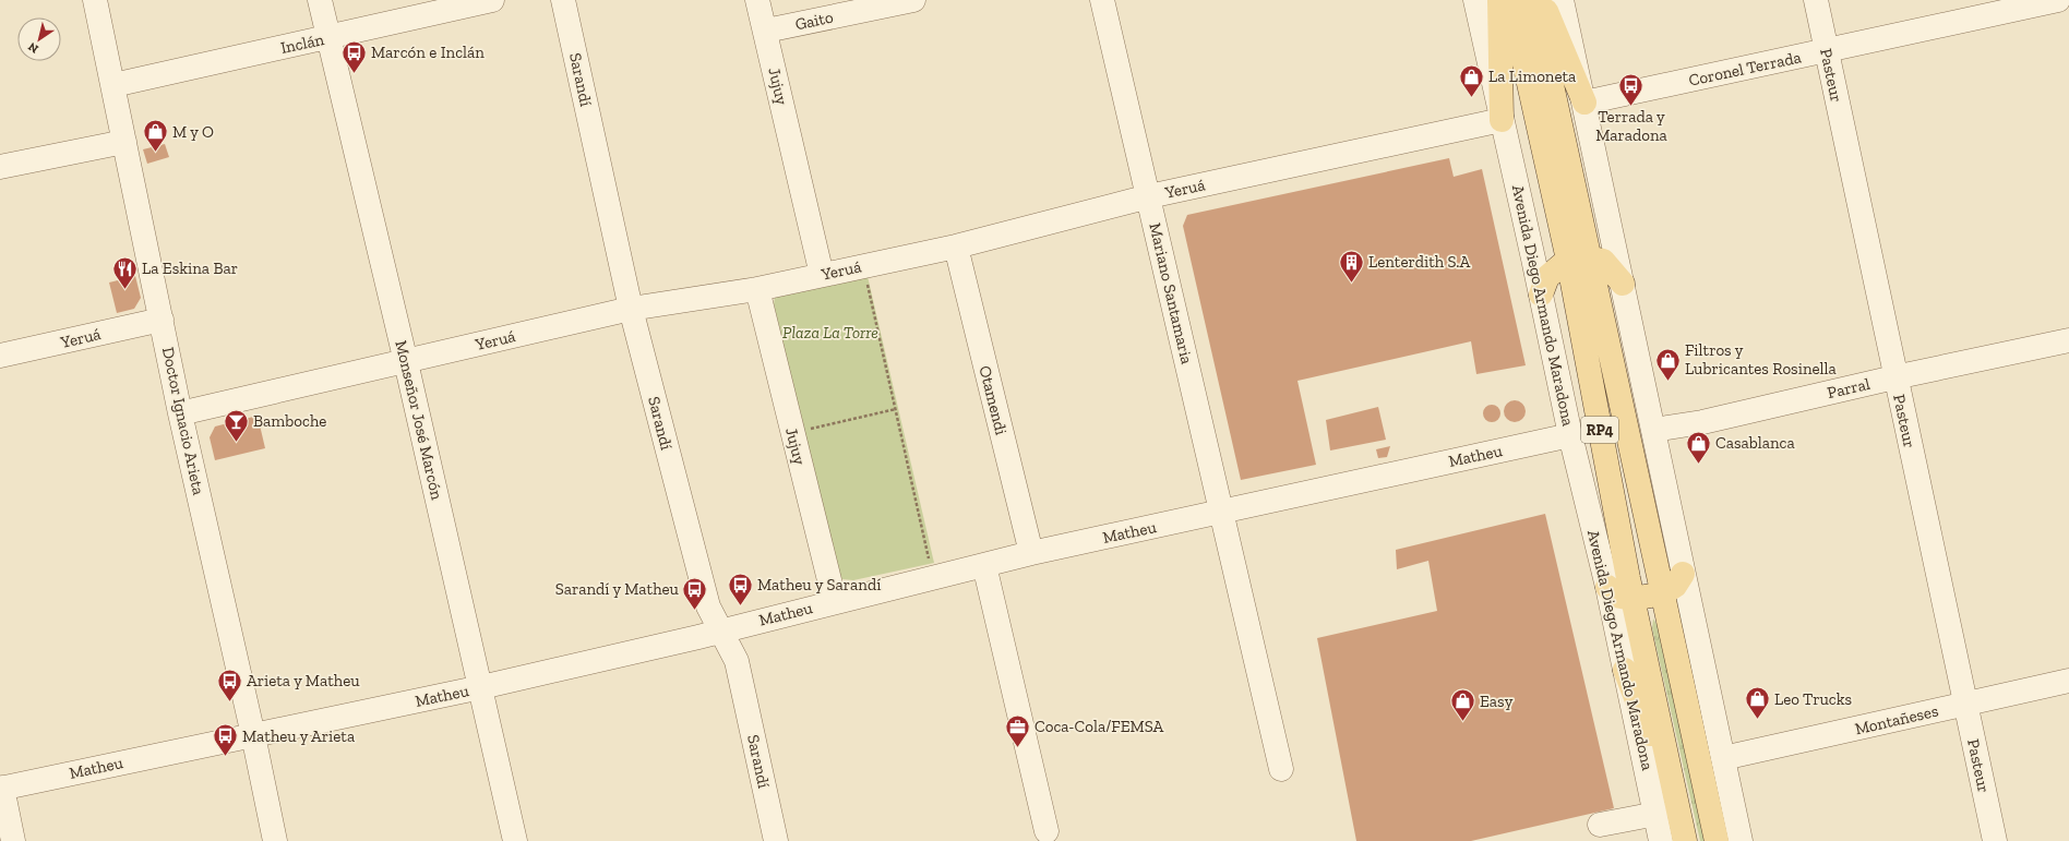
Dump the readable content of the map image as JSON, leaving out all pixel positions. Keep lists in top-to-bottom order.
{
  "streets": {
    "main road": ["Avenida Diego Armando Maradona", "RP4"],
    "street": [
      "Gaito",
      "Inclán",
      "Coronel Terrada",
      "Pasteur",
      "Sarandí",
      "Jujuy",
      "Yeruá",
      "Mariano Santamaria",
      "Parral",
      "Otamendi",
      "Monseñor José Marcón",
      "Doctor Ignacio Arieta",
      "Matheu",
      "Montañeses"
    ]
  },
  "crossings": [
    ["Gaito", "Jujuy"],
    ["Inclán", "Monseñor José Marcón"],
    ["Inclán", "Doctor Ignacio Arieta"],
    ["Coronel Terrada", "Pasteur"],
    ["Pasteur", "Parral"],
    ["Pasteur", "Montañeses"],
    ["Sarandí", "Yeruá"],
    ["Sarandí", "Matheu"],
    ["Jujuy", "Yeruá"],
    ["Jujuy", "Matheu"],
    ["Yeruá", "Mariano Santamaria"],
    ["Yeruá", "Avenida Diego Armando Maradona"],
    ["Yeruá", "Otamendi"],
    ["Yeruá", "Monseñor José Marcón"],
    ["Yeruá", "Doctor Ignacio Arieta"],
    ["Mariano Santamaria", "Matheu"],
    ["Avenida Diego Armando Maradona", "Matheu"],
    ["Otamendi", "Matheu"],
    ["Monseñor José Marcón", "Matheu"],
    ["Doctor Ignacio Arieta", "Matheu"]
  ],
  "parks": ["Plaza La Torre"],
  "places": {
    "bus stop": [
      "Marcón e Inclán",
      "Terrada y Maradona",
      "Matheu y Sarandí",
      "Sarandí y Matheu",
      "Arieta y Matheu",
      "Matheu y Arieta"
    ],
    "shop": [
      "La Limoneta",
      "M y O",
      "Filtros y Lubricantes Rosinella",
      "Casablanca",
      "Leo Trucks",
      "Easy"
    ],
    "building": ["Lenterdith S.A"],
    "restaurant": ["La Eskina Bar"],
    "bar": ["Bamboche"],
    "office": ["Coca-Cola/FEMSA"]
  },
  "north": "bottom left"
}
